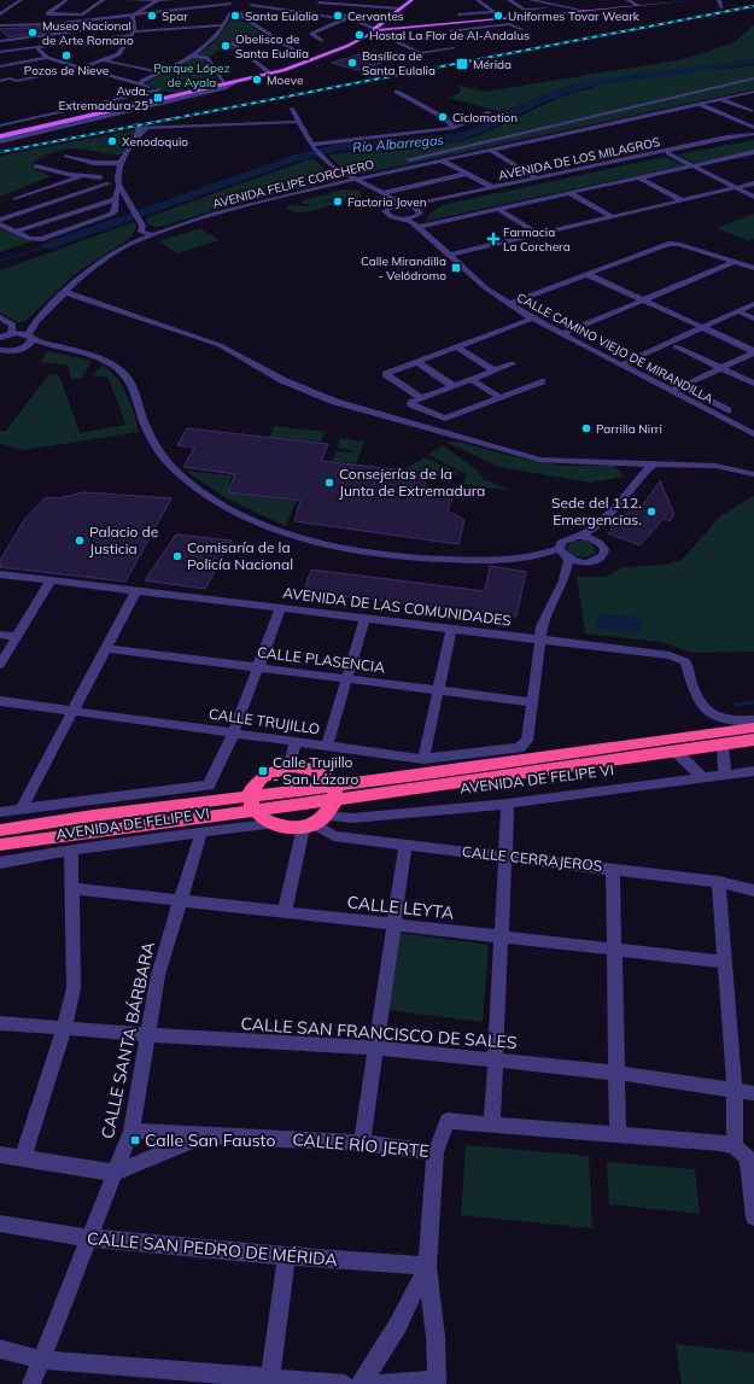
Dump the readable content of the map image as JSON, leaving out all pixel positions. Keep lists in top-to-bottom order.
{
  "streets": {
    "highway": ["AVENIDA DE FELIPE VI"],
    "street": [
      "AVENIDA DE LOS MILAGROS",
      "AVENIDA FELIPE CORCHERO",
      "CALLE CAMINO VIEJO DE MIRANDILLA",
      "AVENIDA DE LAS COMUNIDADES",
      "CALLE PLASENCIA",
      "CALLE TRUJILLO",
      "CALLE CERRAJEROS",
      "CALLE LEYTA",
      "CALLE SAN FRANCISCO DE SALES",
      "CALLE SANTA BÁRBARA",
      "CALLE RÍO JERTE",
      "CALLE SAN PEDRO DE MÉRIDA"
    ]
  },
  "crossings": [
    ["AVENIDA DE LOS MILAGROS", "CALLE CAMINO VIEJO DE MIRANDILLA"],
    ["CALLE PLASENCIA", "CALLE TRUJILLO"],
    ["CALLE TRUJILLO", "AVENIDA DE FELIPE VI"],
    ["AVENIDA DE FELIPE VI", "CALLE CERRAJEROS"],
    ["AVENIDA DE FELIPE VI", "CALLE SANTA BÁRBARA"],
    ["CALLE LEYTA", "CALLE SANTA BÁRBARA"],
    ["CALLE SAN FRANCISCO DE SALES", "CALLE SANTA BÁRBARA"],
    ["CALLE SANTA BÁRBARA", "CALLE RÍO JERTE"]
  ],
  "water": ["Río Albarregas"],
  "parks": ["Parque López de Ayala"],
  "places": {
    "other": [
      "Spar",
      "Santa Eulalia",
      "Cervantes",
      "Uniformes Tovar Weark",
      "Museo Nacional de Arte Romano",
      "Hostal La Flor de Al-Andalus",
      "Obelisco de Santa Eulalia",
      "Pozos de Nieve",
      "Basílica de Santa Eulalia",
      "Moeve",
      "Ciclomotion",
      "Xenodoquio",
      "Factoria Joven",
      "Parrilla Nirri",
      "Consejerías de la Junta de Extremadura",
      "Sede del 112. Emergencias.",
      "Palacio de Justicia",
      "Comisaría de la Policía Nacional"
    ],
    "transit": [
      "Mérida",
      "Avda. Extremadura 25",
      "Calle Mirandilla - Velódromo",
      "Calle Trujillo - San Lázaro",
      "Calle San Fausto"
    ],
    "health": ["Farmacia La Corchera"]
  }
}
